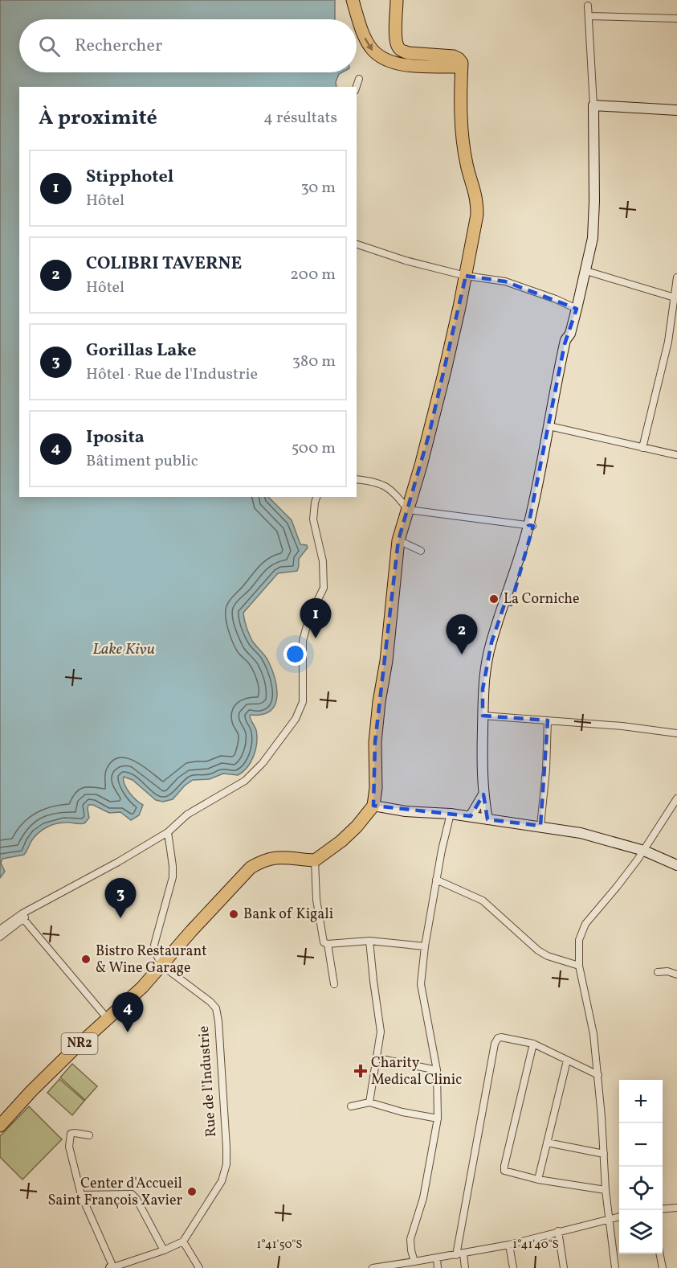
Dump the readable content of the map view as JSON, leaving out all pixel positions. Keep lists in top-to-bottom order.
{
  "streets": {
    "highway": ["NR2"],
    "street": ["Rue de l'Industrie"]
  },
  "crossings": [
    ["NR2", "Rue de l'Industrie"]
  ],
  "water": ["Lake Kivu"],
  "places": {
    "other": [
      "La Corniche",
      "Bank of Kigali",
      "Bistro Restaurant & Wine Garage",
      "Center d'Accueil Saint François Xavier"
    ],
    "health": ["Charity Medical Clinic"]
  },
  "page": {
    "search": "Rechercher",
    "heading": ["À proximité", "4 résultats"],
    "list": [
      {
        "mark": "1",
        "name": "Stipphotel",
        "note": "Hôtel",
        "value": "30 m"
      },
      {
        "mark": "2",
        "name": "COLIBRI TAVERNE",
        "note": "Hôtel",
        "value": "200 m"
      },
      {
        "mark": "3",
        "name": "Gorillas Lake",
        "note": "Hôtel · Rue de l'Industrie",
        "value": "380 m"
      },
      {
        "mark": "4",
        "name": "Iposita",
        "note": "Bâtiment public",
        "value": "500 m"
      }
    ],
    "pins": [
      "1",
      "2",
      "3",
      "4"
    ],
    "map_buttons": ["+", "−"]
  },
  "coordinates": ["1°41'50\"S", "1°41'40\"S"]
}
